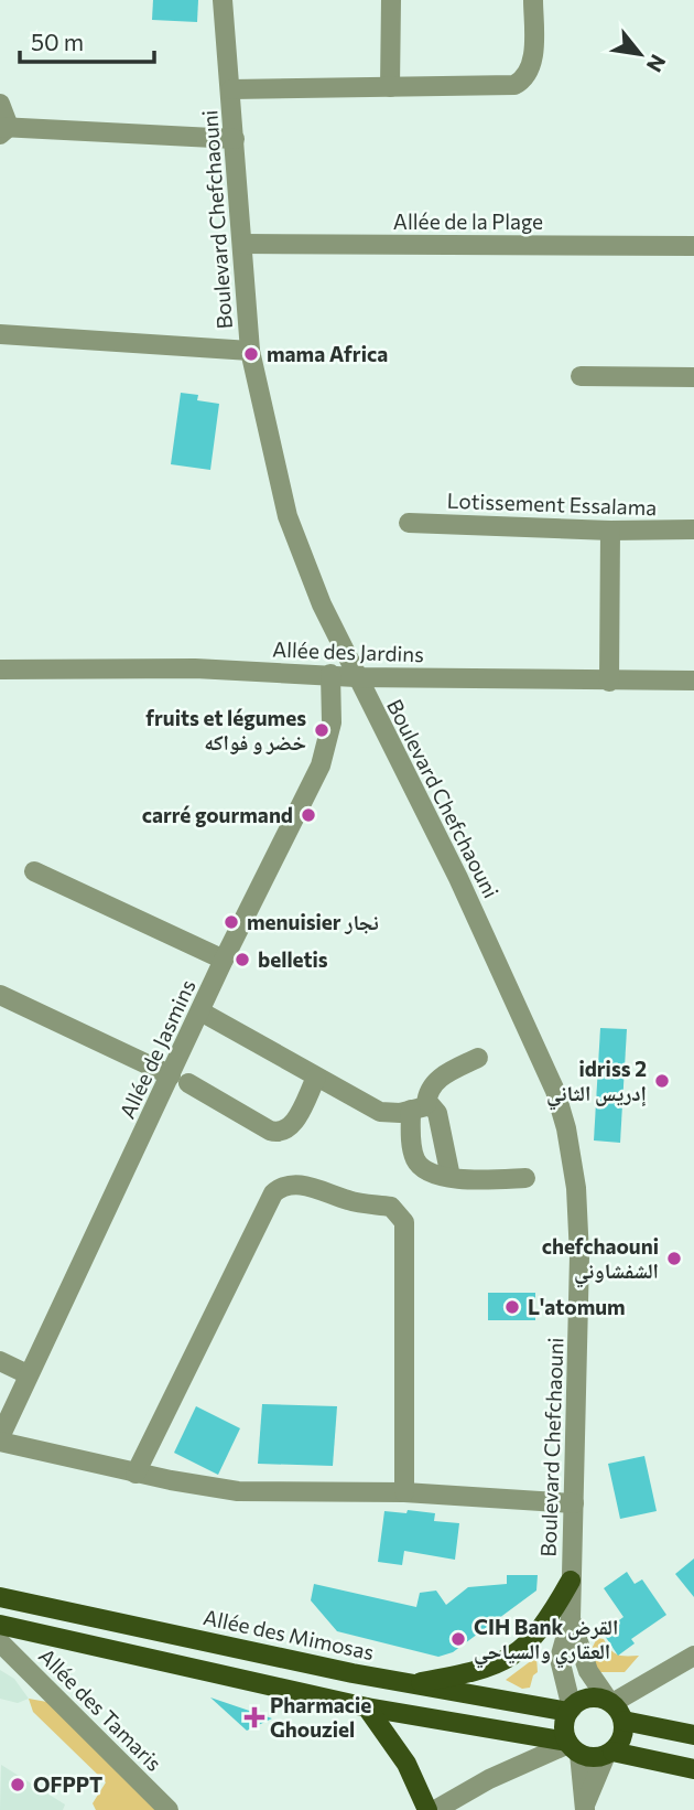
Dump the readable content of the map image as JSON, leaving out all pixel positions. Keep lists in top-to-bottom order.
{
  "streets": {
    "main road": ["Allée des Mimosas"],
    "street": [
      "Boulevard Chefchaouni",
      "Allée de la Plage",
      "Lotissement Essalama",
      "Allée des Jardins",
      "Allée de Jasmins",
      "Allée des Tamaris"
    ]
  },
  "crossings": [
    ["Boulevard Chefchaouni", "Allée de la Plage"],
    ["Boulevard Chefchaouni", "Allée des Jardins"],
    ["Boulevard Chefchaouni", "Allée des Mimosas"],
    ["Allée des Jardins", "Allée de Jasmins"]
  ],
  "places": {
    "other": [
      "mama Africa",
      "fruits et légumes خضر و فواكه",
      "carré gourmand",
      "menuisier نجار",
      "belletis",
      "idriss 2 إدريس الثاني",
      "chefchaouni الشفشاوني",
      "L'atomum",
      "CIH Bank القرض العقاري والسياحي",
      "OFPPT"
    ],
    "health": ["Pharmacie Ghouziel"]
  },
  "scale_bar": "50 m",
  "north": "bottom right"
}
